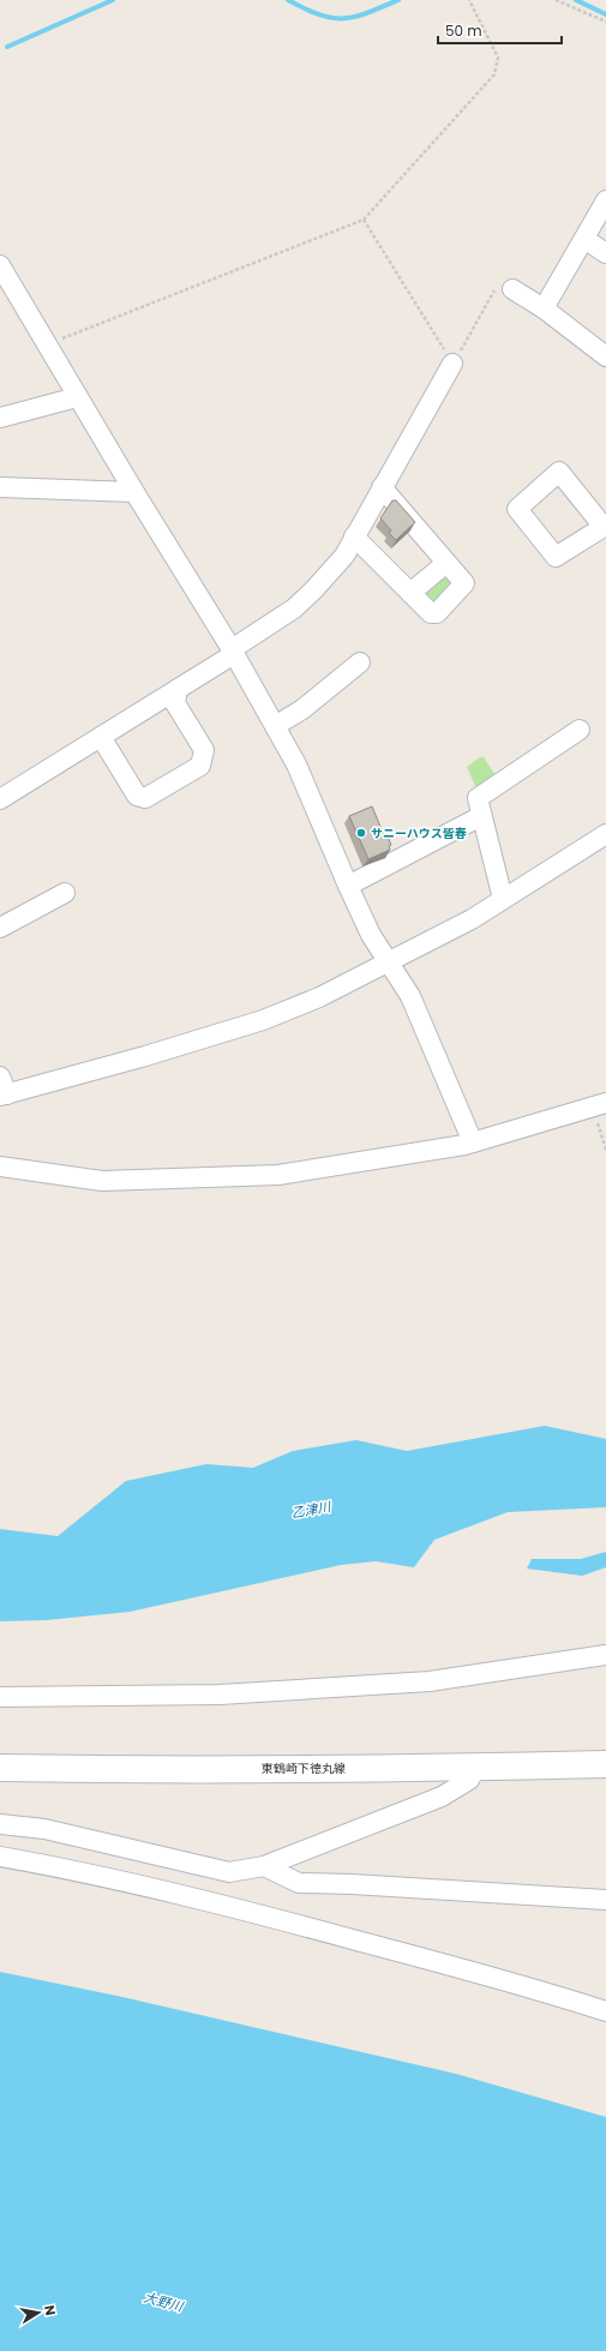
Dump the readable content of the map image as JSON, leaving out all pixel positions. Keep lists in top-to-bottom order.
{
  "streets": {
    "street": ["東鶴崎下徳丸線"]
  },
  "water": ["乙津川", "大野川"],
  "places": ["サニーハウス皆春"],
  "scale_bar": "50 m",
  "north": "right"
}
